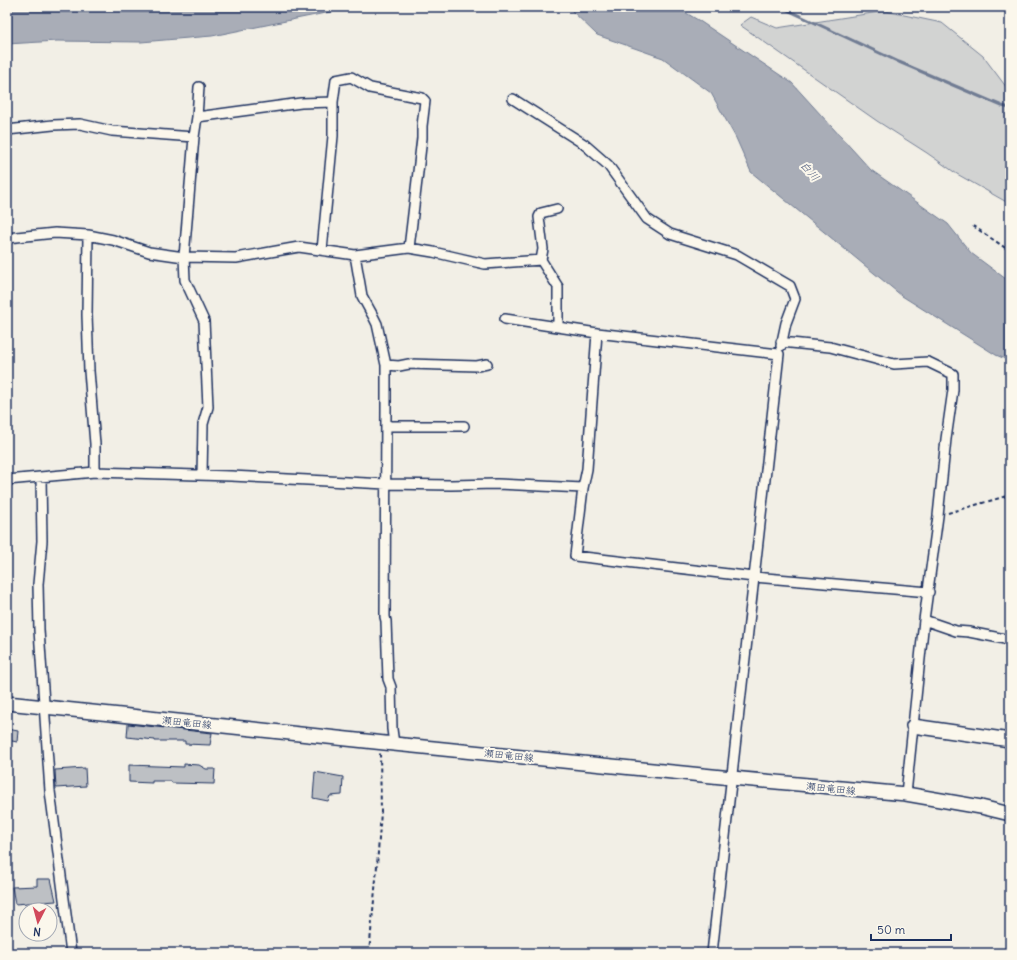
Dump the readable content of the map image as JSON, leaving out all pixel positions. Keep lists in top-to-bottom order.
{
  "streets": {
    "main road": ["瀬田竜田線"]
  },
  "water": ["白川"],
  "scale_bar": "50 m",
  "north": "bottom"
}
